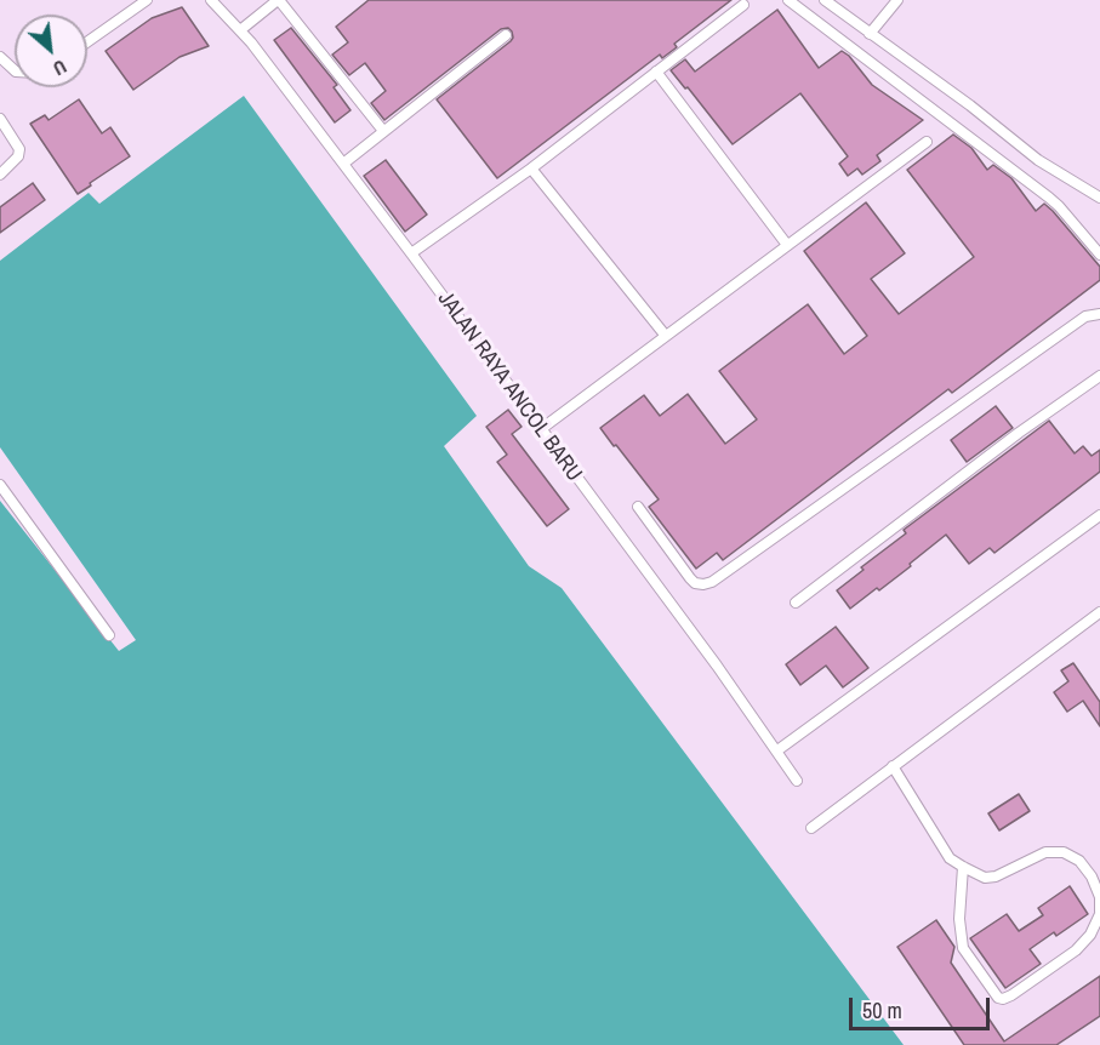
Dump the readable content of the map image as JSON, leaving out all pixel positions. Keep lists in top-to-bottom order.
{
  "streets": {
    "lane": ["JALAN RAYA ANCOL BARU"]
  },
  "scale_bar": "50 m",
  "north": "bottom right"
}
